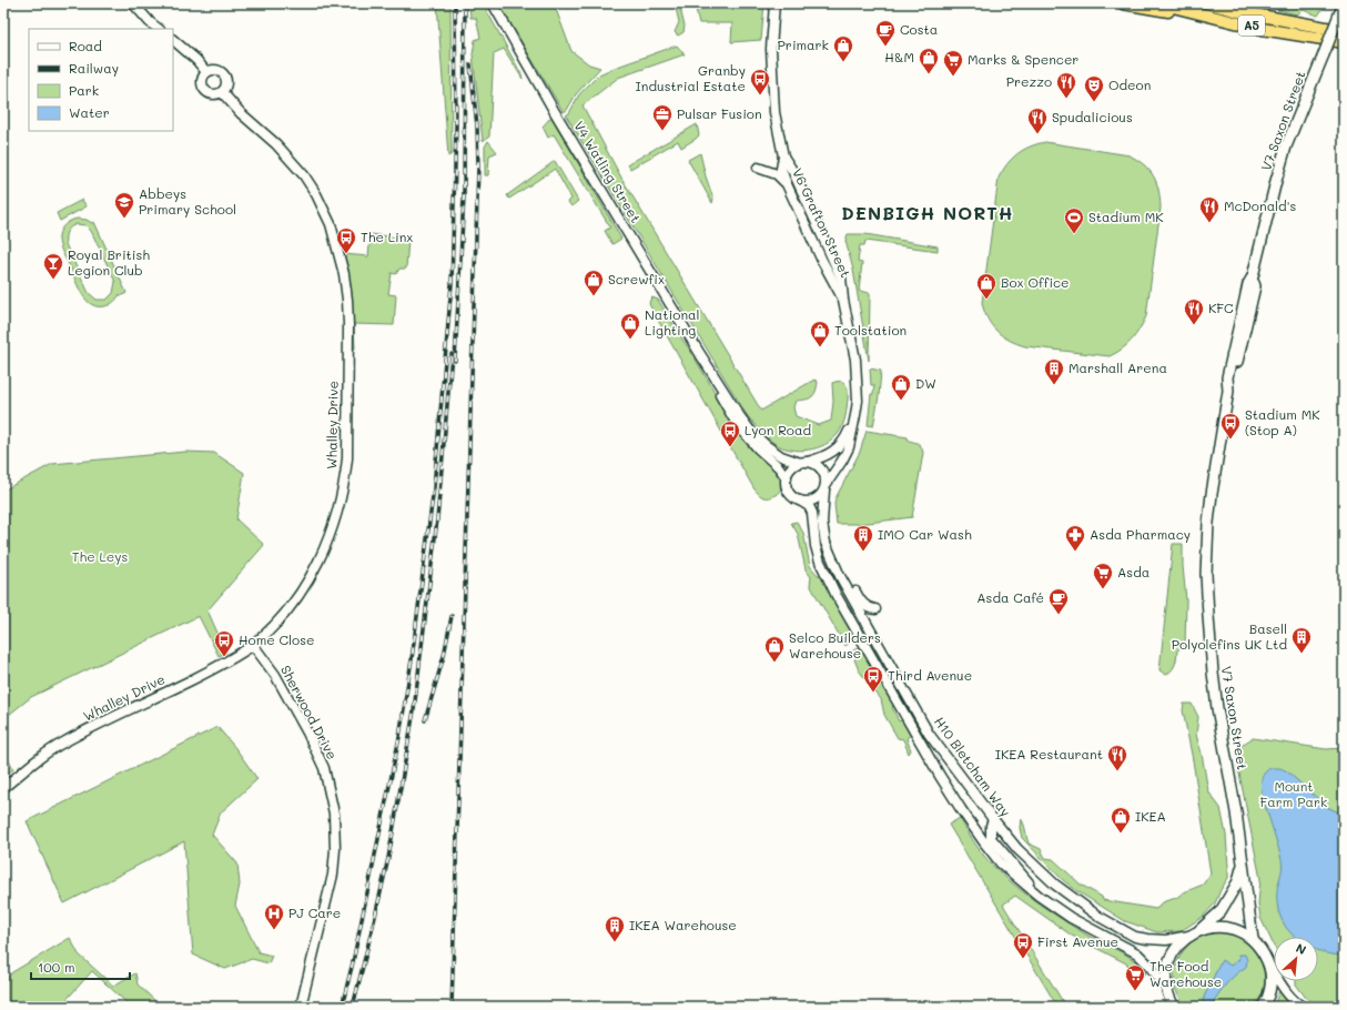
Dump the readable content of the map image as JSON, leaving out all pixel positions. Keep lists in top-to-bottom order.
{
  "streets": {
    "highway": ["A5"],
    "main road": ["V7 Saxon Street"],
    "street": [
      "V4 Watling Street",
      "V6 Grafton Street",
      "Whalley Drive",
      "Sherwood Drive",
      "H10 Bletcham Way"
    ]
  },
  "crossings": [
    ["V4 Watling Street", "V6 Grafton Street"],
    ["V4 Watling Street", "H10 Bletcham Way"],
    ["V6 Grafton Street", "H10 Bletcham Way"],
    ["Whalley Drive", "Sherwood Drive"]
  ],
  "districts": ["DENBIGH NORTH"],
  "parks": ["The Leys", "Mount Farm Park"],
  "places": {
    "cafe": ["Costa", "Asda Café"],
    "shop": [
      "Primark",
      "H&M",
      "Screwfix",
      "Box Office",
      "National Lighting",
      "Toolstation",
      "DW",
      "Selco Builders Warehouse",
      "IKEA"
    ],
    "supermarket": ["Marks & Spencer", "Asda", "The Food Warehouse"],
    "bus stop": [
      "Granby Industrial Estate",
      "The Linx",
      "Stadium MK (Stop A)",
      "Lyon Road",
      "Home Close",
      "Third Avenue",
      "First Avenue"
    ],
    "restaurant": [
      "Prezzo",
      "Spudalicious",
      "McDonald's",
      "KFC",
      "IKEA Restaurant"
    ],
    "theatre": ["Odeon"],
    "office": ["Pulsar Fusion"],
    "school or university": ["Abbeys Primary School"],
    "sports": ["Stadium MK"],
    "bar": ["Royal British Legion Club"],
    "building": [
      "Marshall Arena",
      "IMO Car Wash",
      "Basell Polyolefins UK Ltd",
      "IKEA Warehouse"
    ],
    "pharmacy": ["Asda Pharmacy"],
    "hospital": ["PJ Care"]
  },
  "legend": [
    "Road",
    "Railway",
    "Park",
    "Water"
  ],
  "scale_bar": "100 m",
  "north": "top right"
}
